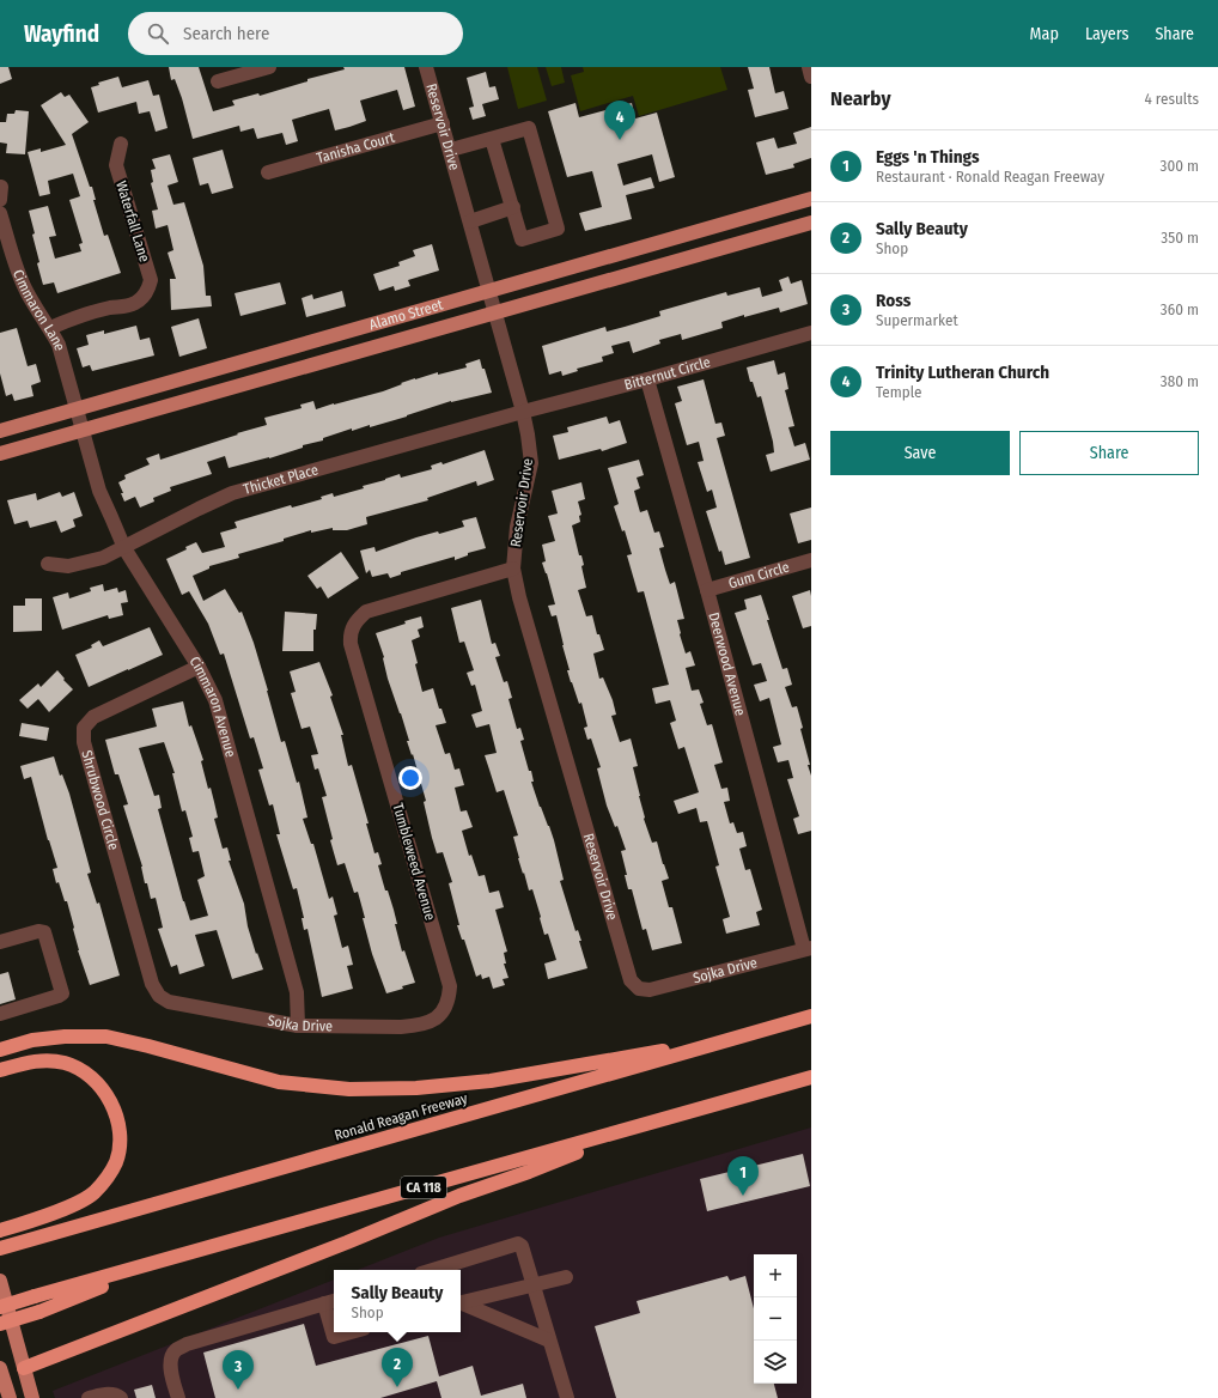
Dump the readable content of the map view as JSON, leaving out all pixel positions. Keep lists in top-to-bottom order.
{
  "streets": {
    "highway": ["Ronald Reagan Freeway", "CA 118"],
    "main road": ["Alamo Street"],
    "street": [
      "Reservoir Drive",
      "Tanisha Court",
      "Waterfall Lane",
      "Cimmaron Lane",
      "Bitternut Circle",
      "Thicket Place",
      "Gum Circle",
      "Deerwood Avenue",
      "Cimmaron Avenue",
      "Shrubwood Circle",
      "Tumbleweed Avenue",
      "Sojka Drive"
    ]
  },
  "crossings": [
    ["Reservoir Drive", "Tanisha Court"],
    ["Reservoir Drive", "Alamo Street"],
    ["Reservoir Drive", "Bitternut Circle"],
    ["Reservoir Drive", "Thicket Place"],
    ["Reservoir Drive", "Tumbleweed Avenue"],
    ["Reservoir Drive", "Sojka Drive"],
    ["Waterfall Lane", "Cimmaron Lane"],
    ["Cimmaron Lane", "Alamo Street"],
    ["Cimmaron Lane", "Cimmaron Avenue"],
    ["Alamo Street", "Cimmaron Avenue"],
    ["Bitternut Circle", "Thicket Place"],
    ["Bitternut Circle", "Deerwood Avenue"],
    ["Thicket Place", "Cimmaron Avenue"],
    ["Gum Circle", "Deerwood Avenue"],
    ["Deerwood Avenue", "Sojka Drive"],
    ["Cimmaron Avenue", "Shrubwood Circle"],
    ["Cimmaron Avenue", "Sojka Drive"],
    ["Shrubwood Circle", "Sojka Drive"],
    ["Tumbleweed Avenue", "Sojka Drive"]
  ],
  "page": {
    "header": "Wayfind",
    "search": "Search here",
    "nav": ["Map", "Layers", "Share"],
    "heading": ["Nearby", "4 results"],
    "pins": [
      "4",
      "1",
      "2",
      "3"
    ],
    "list": [
      {
        "mark": "1",
        "name": "Eggs 'n Things",
        "note": "Restaurant · Ronald Reagan Freeway",
        "value": "300 m"
      },
      {
        "mark": "2",
        "name": "Sally Beauty",
        "note": "Shop",
        "value": "350 m"
      },
      {
        "mark": "3",
        "name": "Ross",
        "note": "Supermarket",
        "value": "360 m"
      },
      {
        "mark": "4",
        "name": "Trinity Lutheran Church",
        "note": "Temple",
        "value": "380 m"
      }
    ],
    "buttons": ["Save", "Share"],
    "map_buttons": ["+", "−"],
    "popup": ["Sally Beauty", "Shop"]
  }
}
